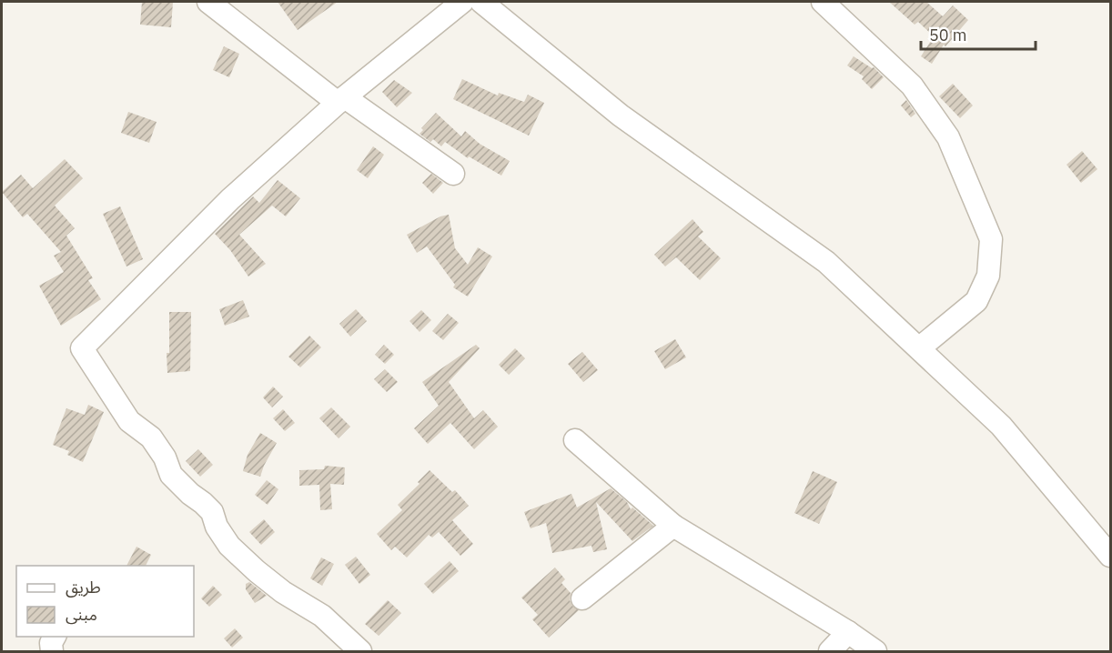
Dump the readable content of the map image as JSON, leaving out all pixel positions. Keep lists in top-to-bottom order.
{
  "legend": ["طريق", "مبنى"],
  "scale_bar": "50 m"
}
